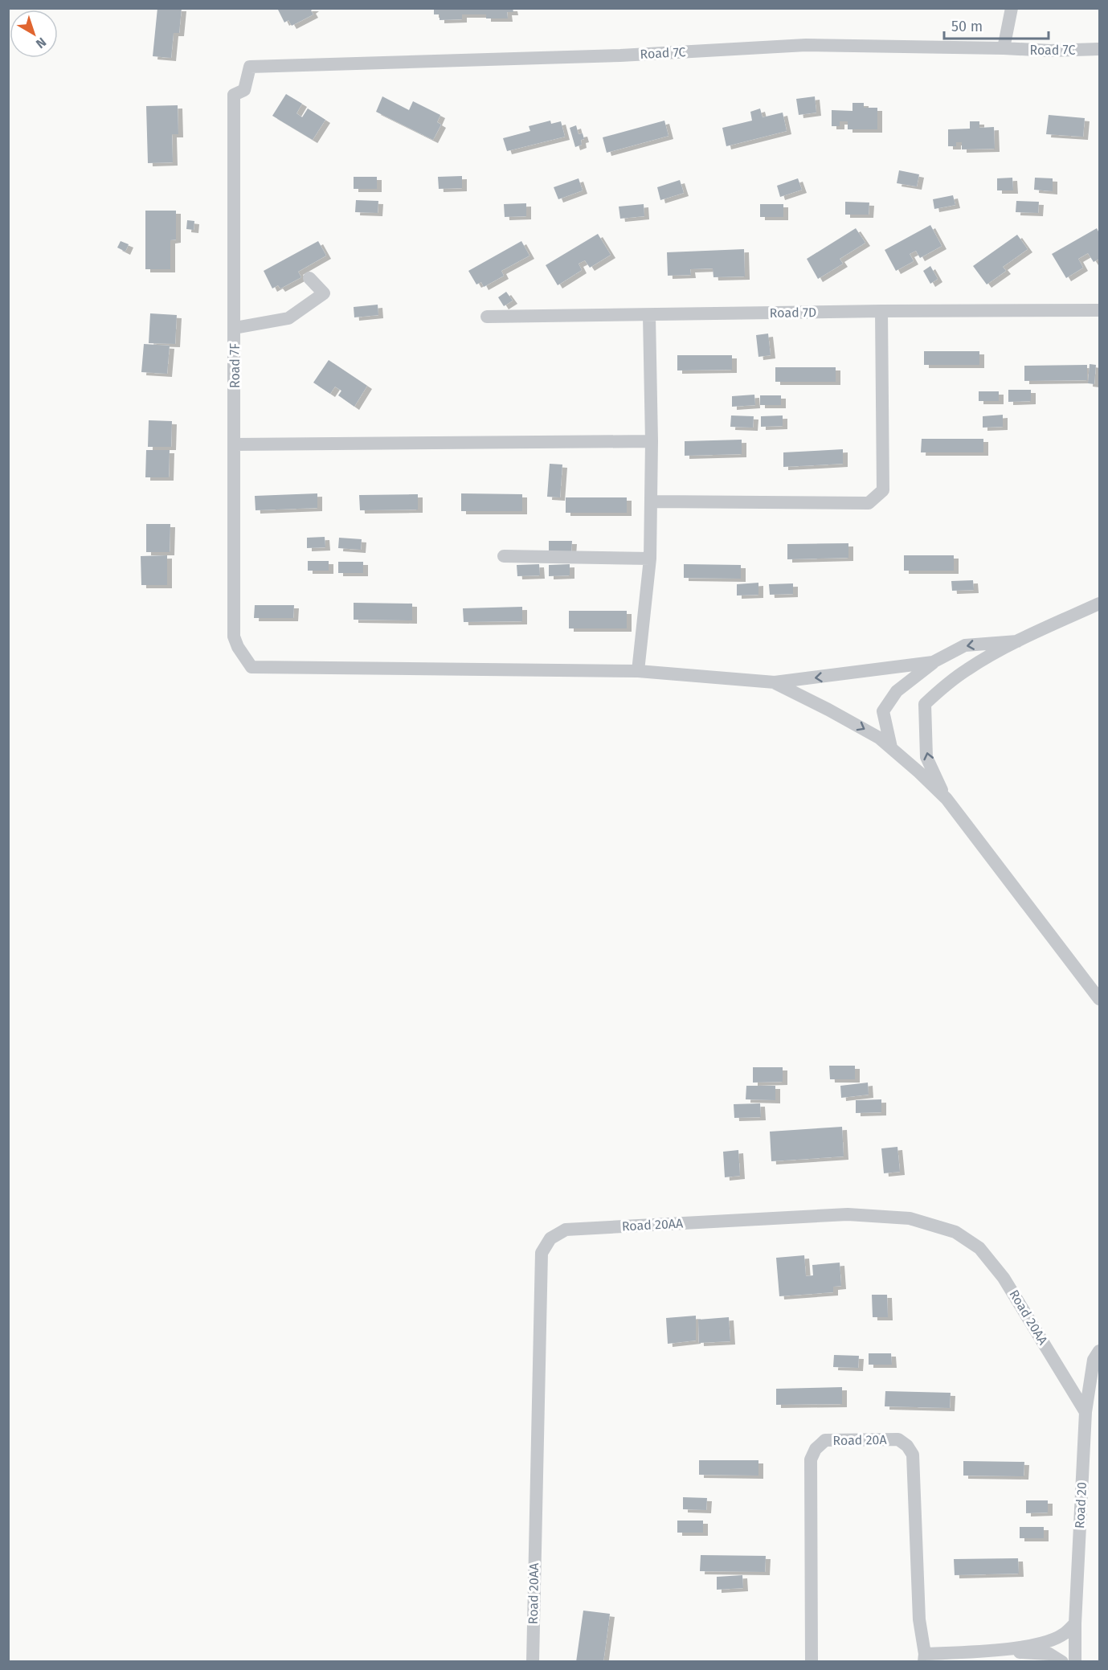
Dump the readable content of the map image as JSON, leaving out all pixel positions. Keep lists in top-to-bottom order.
{
  "streets": {
    "street": [
      "Road 7C",
      "Road 7D",
      "Road 7F",
      "Road 20AA",
      "Road 20A",
      "Road 20"
    ]
  },
  "crossings": [
    ["Road 7C", "Road 7F"],
    ["Road 20AA", "Road 20"],
    ["Road 20A", "Road 20"]
  ],
  "scale_bar": "50 m",
  "north": "bottom right"
}
